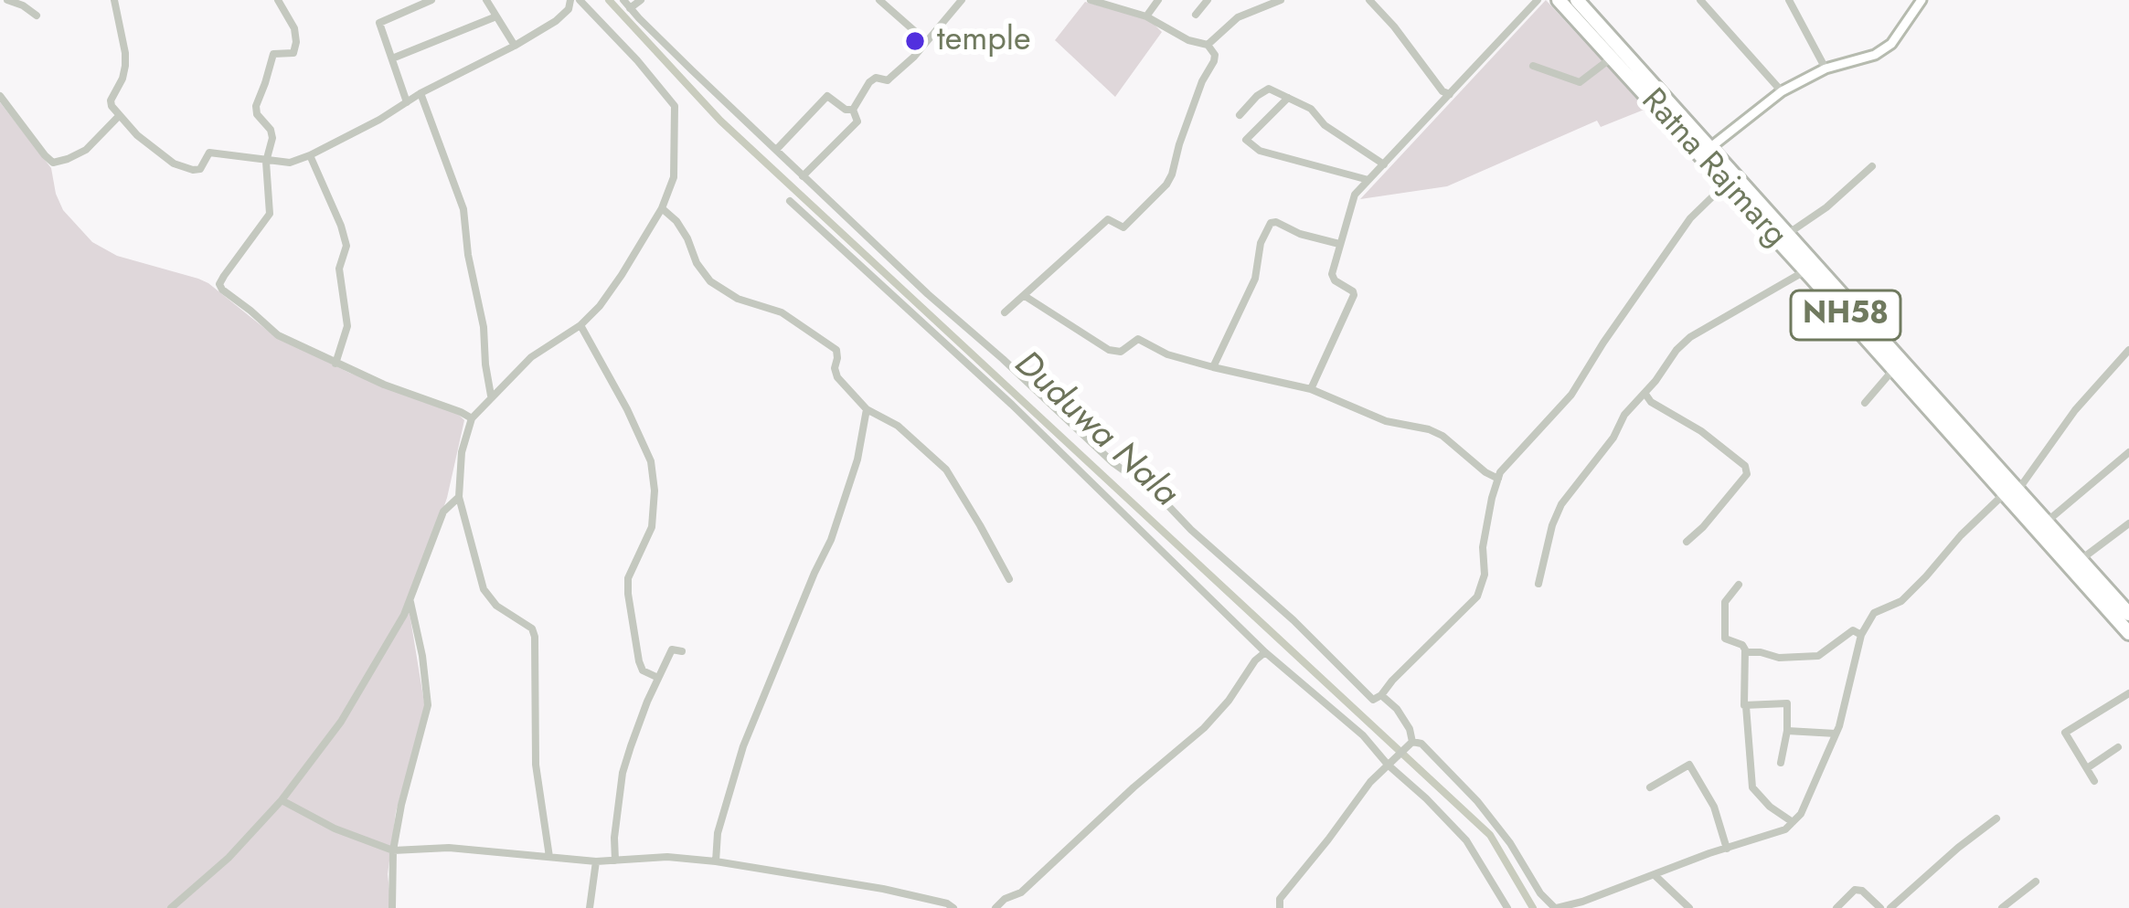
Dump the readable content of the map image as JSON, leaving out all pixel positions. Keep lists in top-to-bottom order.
{
  "streets": {
    "highway": ["Ratna Rajmarg", "NH58"]
  },
  "water": ["Duduwa Nala"],
  "places": ["temple"]
}
